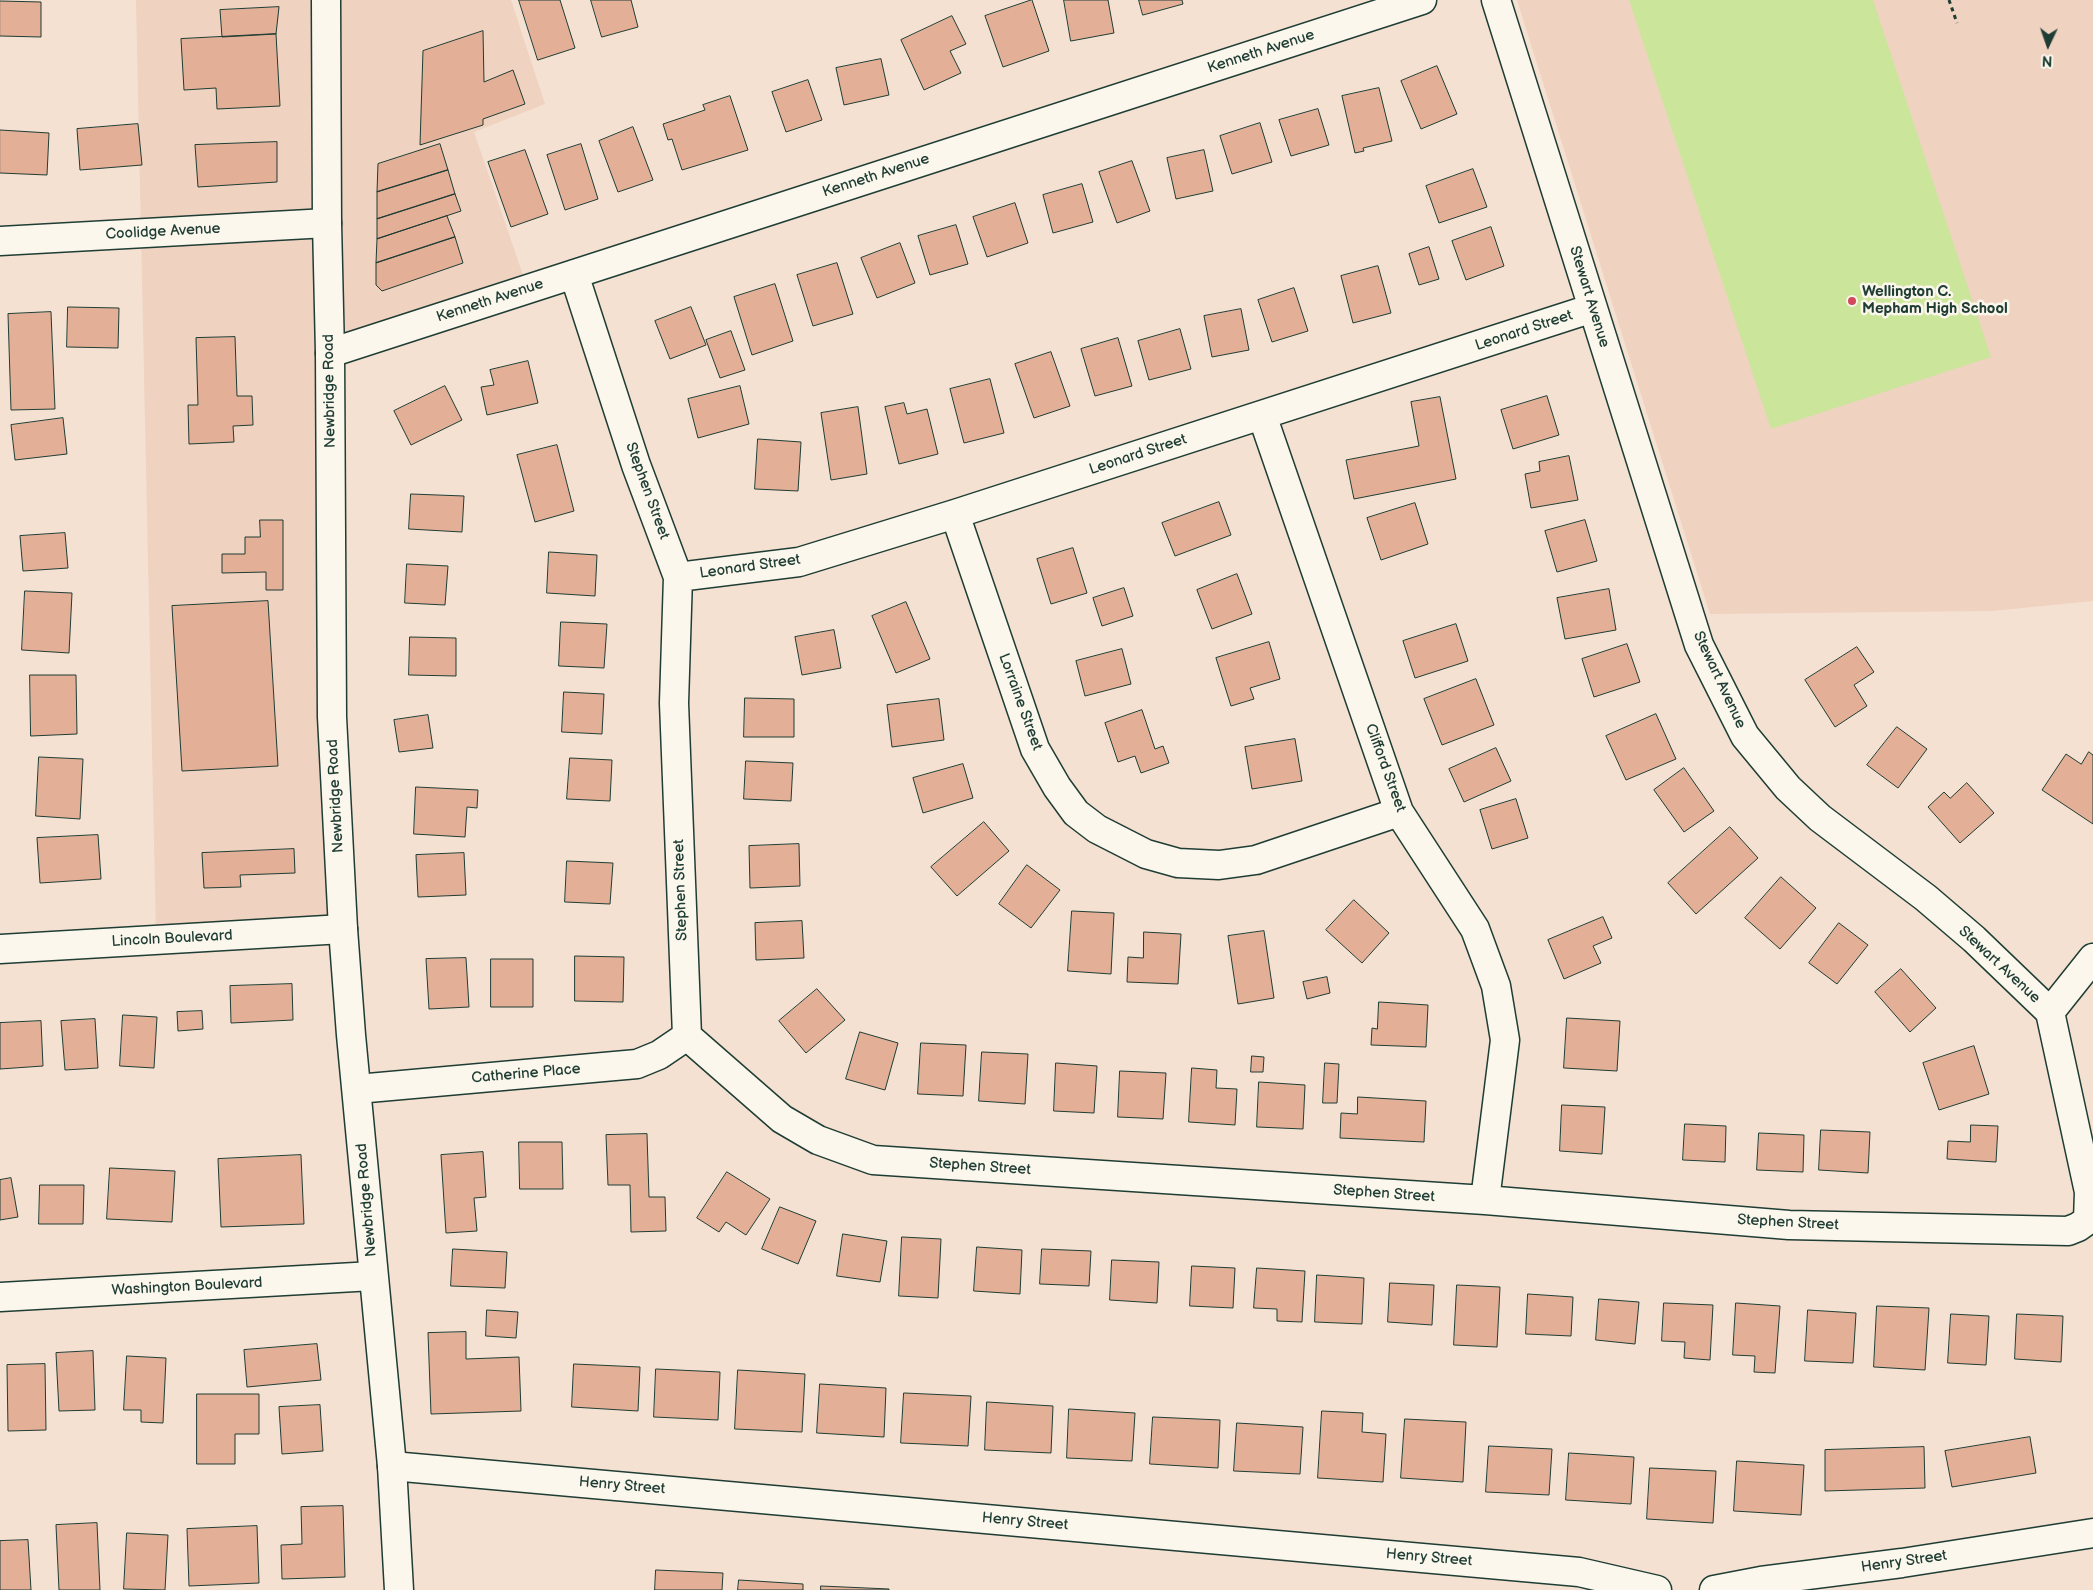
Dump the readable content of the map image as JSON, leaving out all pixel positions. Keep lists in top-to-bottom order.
{
  "streets": {
    "street": [
      "Kenneth Avenue",
      "Coolidge Avenue",
      "Stewart Avenue",
      "Leonard Street",
      "Newbridge Road",
      "Stephen Street",
      "Lorraine Street",
      "Clifford Street",
      "Lincoln Boulevard",
      "Catherine Place",
      "Washington Boulevard",
      "Henry Street"
    ]
  },
  "crossings": [
    ["Kenneth Avenue", "Newbridge Road"],
    ["Kenneth Avenue", "Stephen Street"],
    ["Coolidge Avenue", "Newbridge Road"],
    ["Stewart Avenue", "Leonard Street"],
    ["Stewart Avenue", "Stephen Street"],
    ["Leonard Street", "Stephen Street"],
    ["Leonard Street", "Lorraine Street"],
    ["Leonard Street", "Clifford Street"],
    ["Newbridge Road", "Lincoln Boulevard"],
    ["Newbridge Road", "Catherine Place"],
    ["Newbridge Road", "Washington Boulevard"],
    ["Newbridge Road", "Henry Street"],
    ["Stephen Street", "Clifford Street"],
    ["Stephen Street", "Catherine Place"],
    ["Lorraine Street", "Clifford Street"]
  ],
  "places": ["Wellington C. Mepham High School"],
  "north": "bottom"
}
